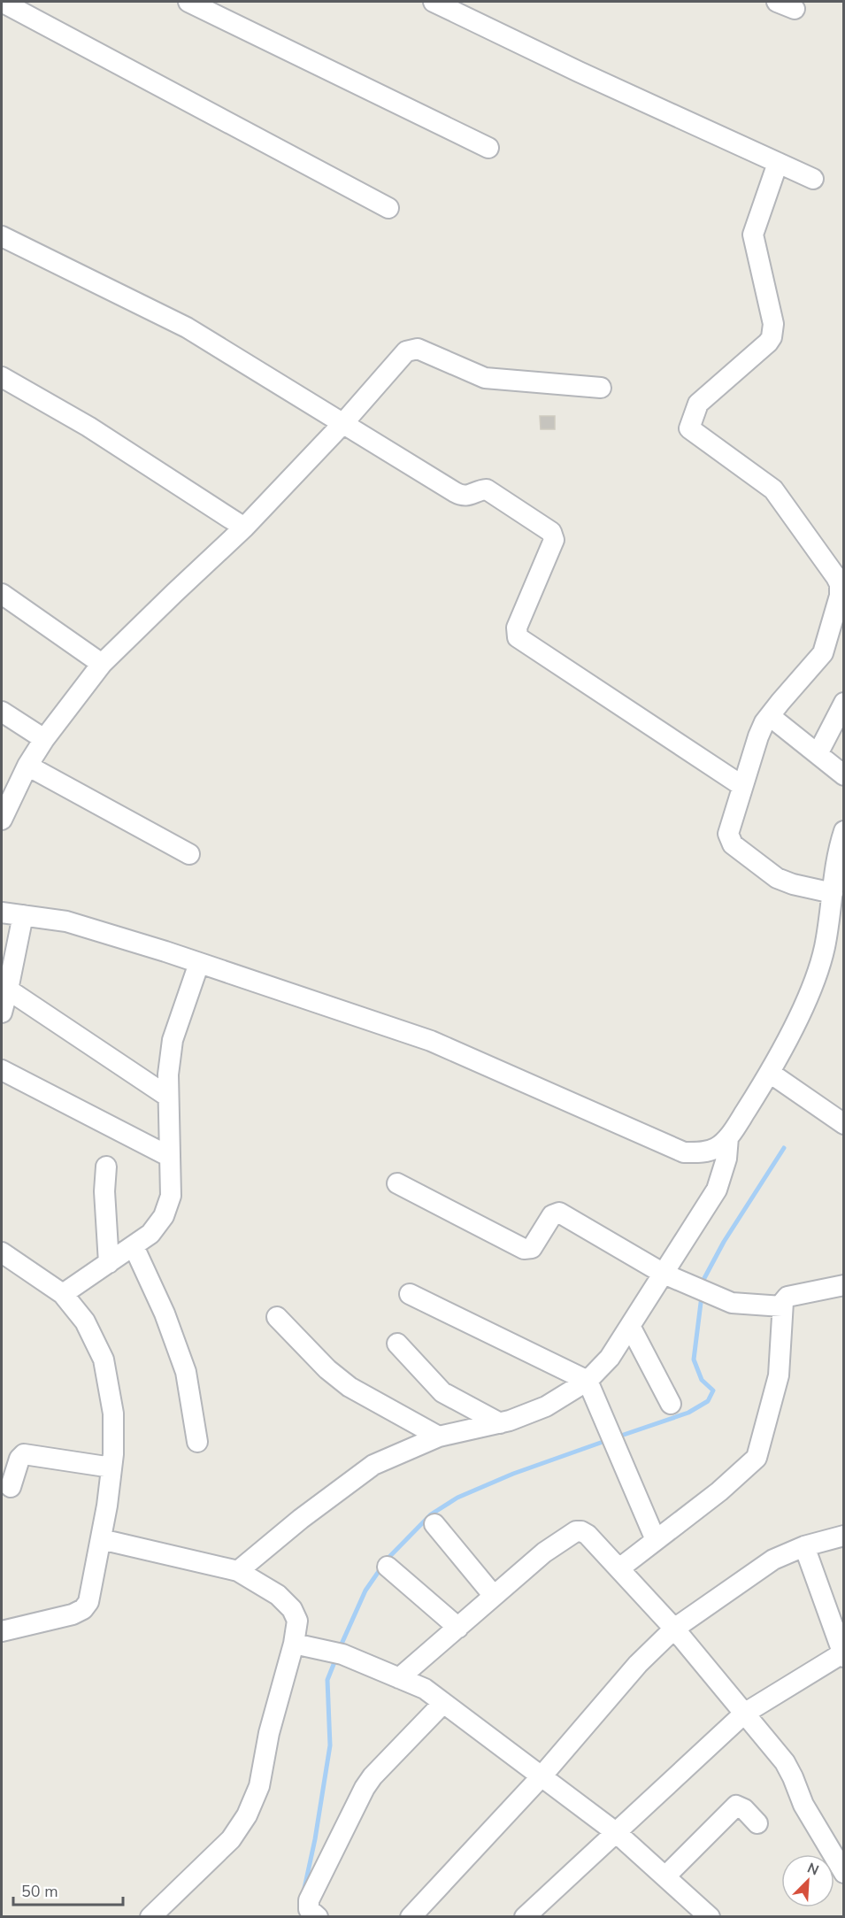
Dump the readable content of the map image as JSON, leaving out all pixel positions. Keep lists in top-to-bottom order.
{
  "scale_bar": "50 m",
  "north": "top right"
}
